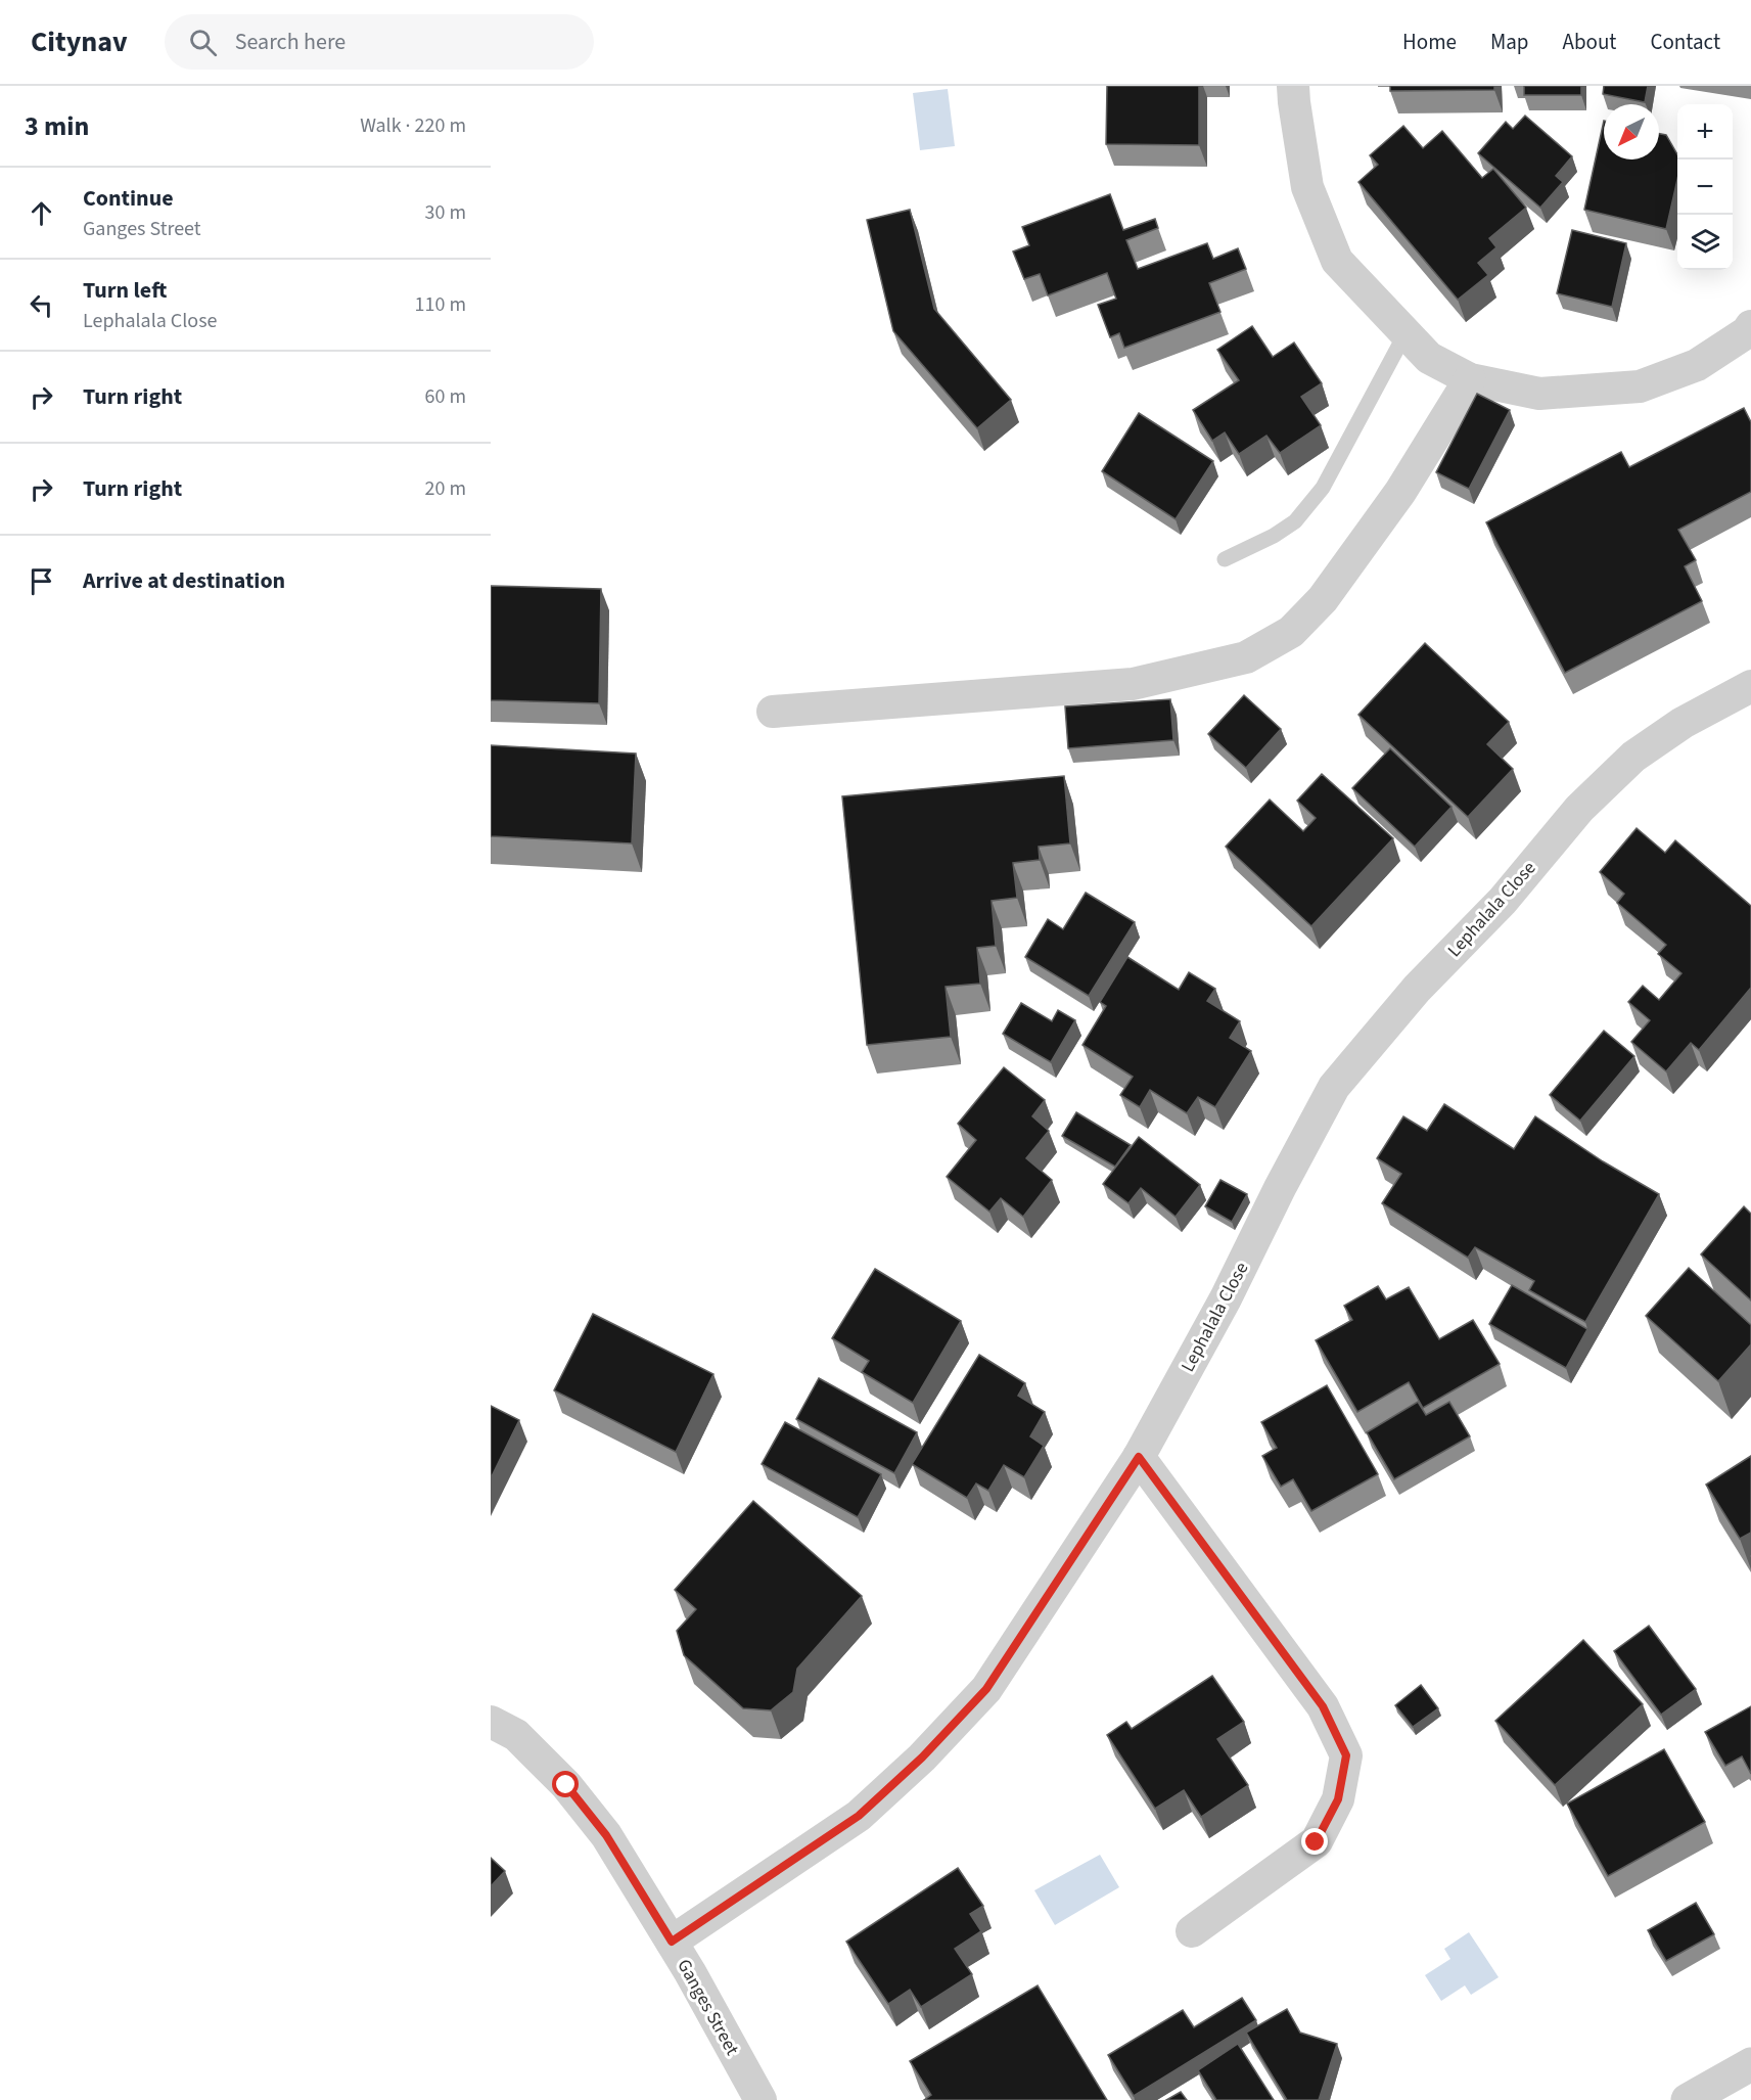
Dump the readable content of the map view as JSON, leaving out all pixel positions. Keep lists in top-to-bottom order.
{
  "streets": {
    "street": ["Lephalala Close", "Ganges Street"]
  },
  "crossings": [
    ["Lephalala Close", "Ganges Street"]
  ],
  "north": "bottom left",
  "page": {
    "header": "Citynav",
    "search": "Search here",
    "nav": [
      "Home",
      "Map",
      "About",
      "Contact"
    ],
    "heading": ["3 min", "Walk · 220 m"],
    "map_buttons": ["+", "−"],
    "list": [
      ["Continue", "Ganges Street", "30 m"],
      ["Turn left", "Lephalala Close", "110 m"],
      ["Turn right", "60 m"],
      ["Turn right", "20 m"],
      "Arrive at destination"
    ]
  }
}
